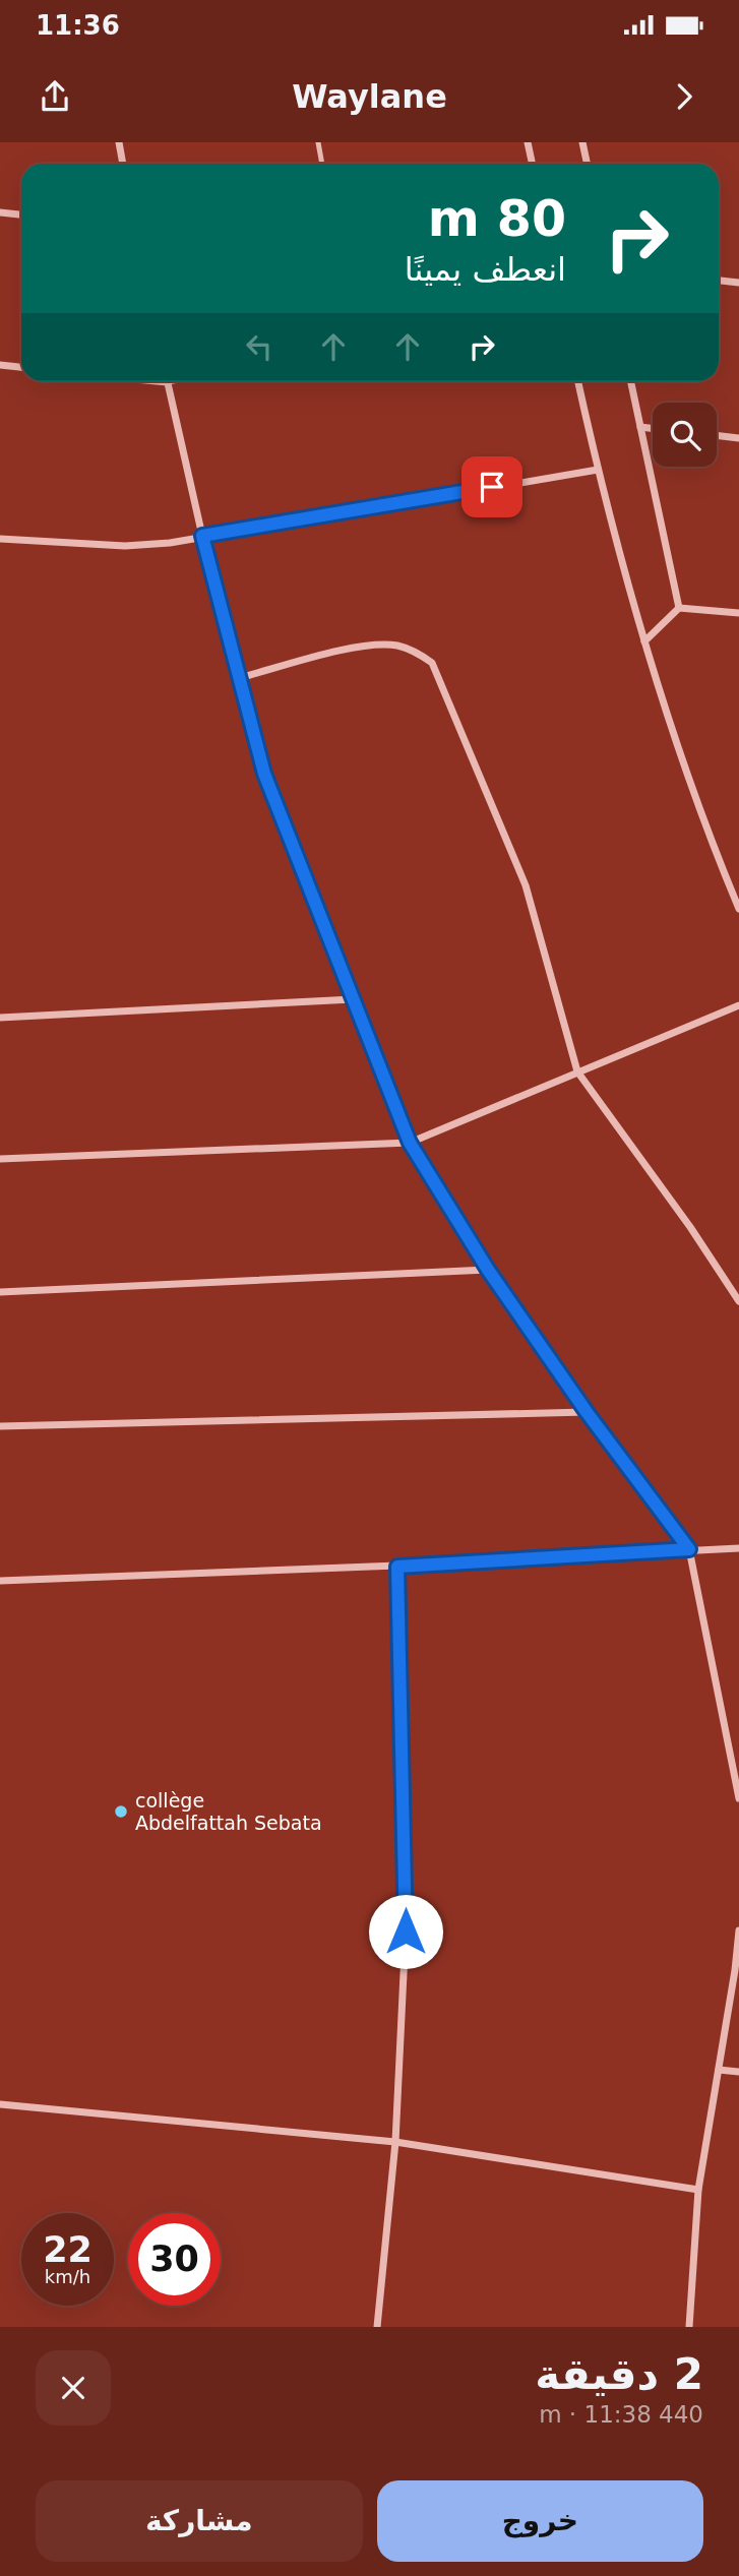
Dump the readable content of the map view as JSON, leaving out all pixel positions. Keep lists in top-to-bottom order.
{
  "places": ["collège Abdelfattah Sebata"],
  "page": {
    "status": "11:36",
    "header": "Waylane",
    "turn": ["80 m", "انعطف يمينًا"],
    "speed": "22 km/h",
    "limit": "30",
    "heading": ["2 دقيقة", "440 m · 11:38"],
    "buttons": ["خروج", "مشاركة"]
  }
}
